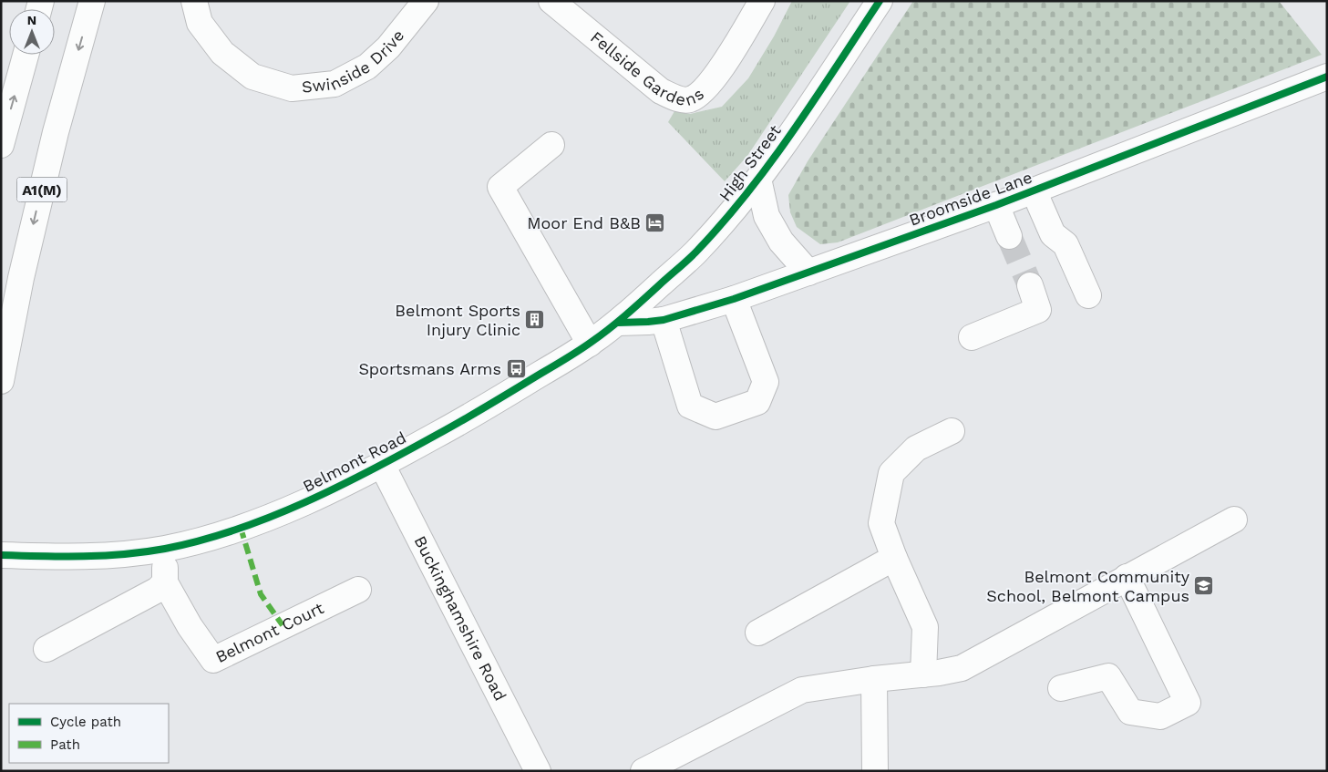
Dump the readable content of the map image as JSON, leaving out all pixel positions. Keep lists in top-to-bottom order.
{
  "streets": {
    "main road": [
      "Swinside Drive",
      "Fellside Gardens",
      "High Street",
      "A1(M)",
      "Broomside Lane",
      "Belmont Road",
      "Buckinghamshire Road",
      "Belmont Court"
    ]
  },
  "crossings": [
    ["High Street", "Broomside Lane"],
    ["High Street", "Belmont Road"],
    ["Broomside Lane", "Belmont Road"],
    ["Belmont Road", "Buckinghamshire Road"]
  ],
  "places": {
    "hotel": ["Moor End B&B"],
    "building": ["Belmont Sports Injury Clinic"],
    "bus stop": ["Sportsmans Arms"],
    "school or university": ["Belmont Community School, Belmont Campus"]
  },
  "legend": ["Cycle path", "Path"],
  "north": "top"
}
